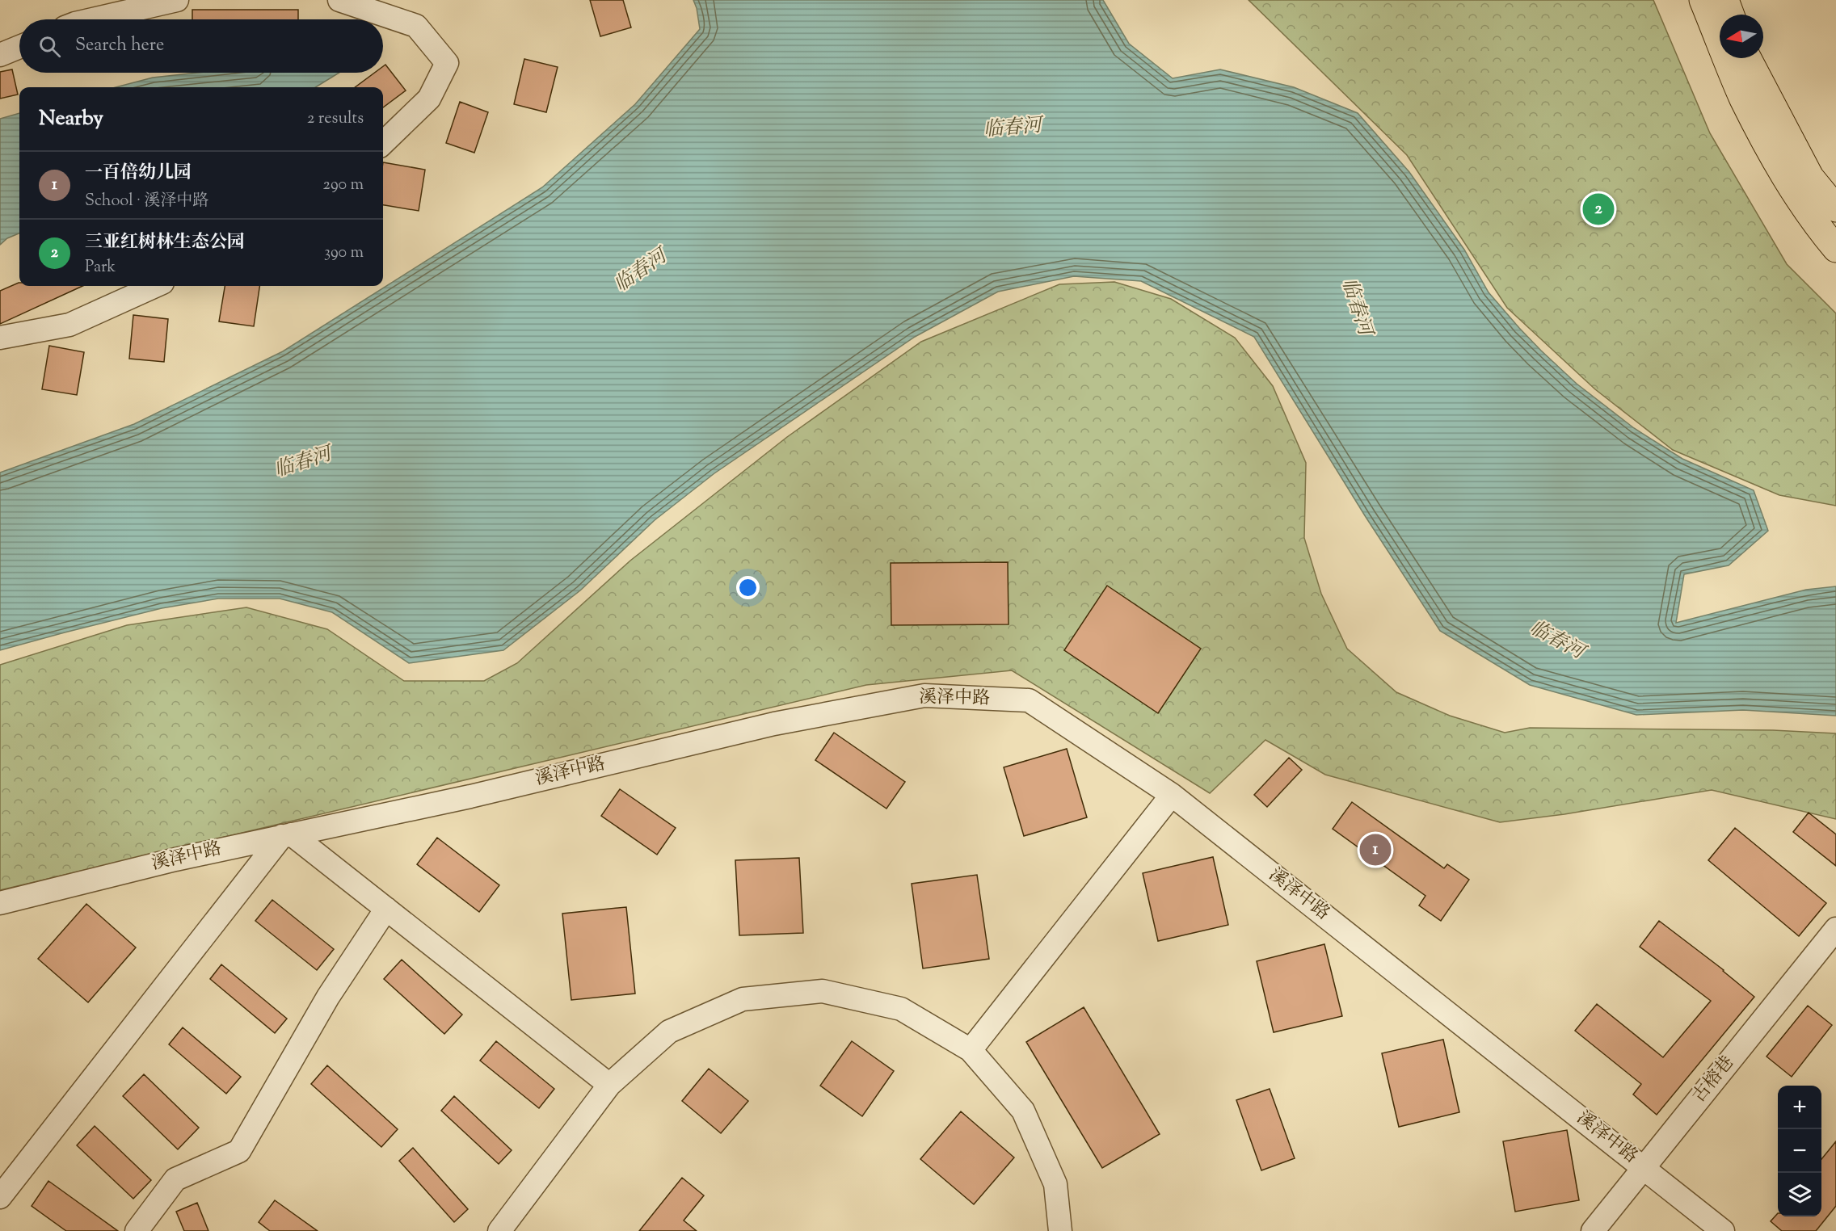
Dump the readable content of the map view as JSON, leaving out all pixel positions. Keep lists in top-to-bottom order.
{
  "streets": {
    "street": ["溪泽中路", "古榕巷"]
  },
  "crossings": [
    ["溪泽中路", "古榕巷"]
  ],
  "water": ["临春河"],
  "north": "left",
  "page": {
    "search": "Search here",
    "heading": ["Nearby", "2 results"],
    "list": [
      {
        "mark": "1",
        "name": "一百倍幼儿园",
        "note": "School · 溪泽中路",
        "value": "290 m"
      },
      {
        "mark": "2",
        "name": "三亚红树林生态公园",
        "note": "Park",
        "value": "390 m"
      }
    ],
    "pins": ["2", "1"],
    "map_buttons": ["+", "−"]
  }
}
